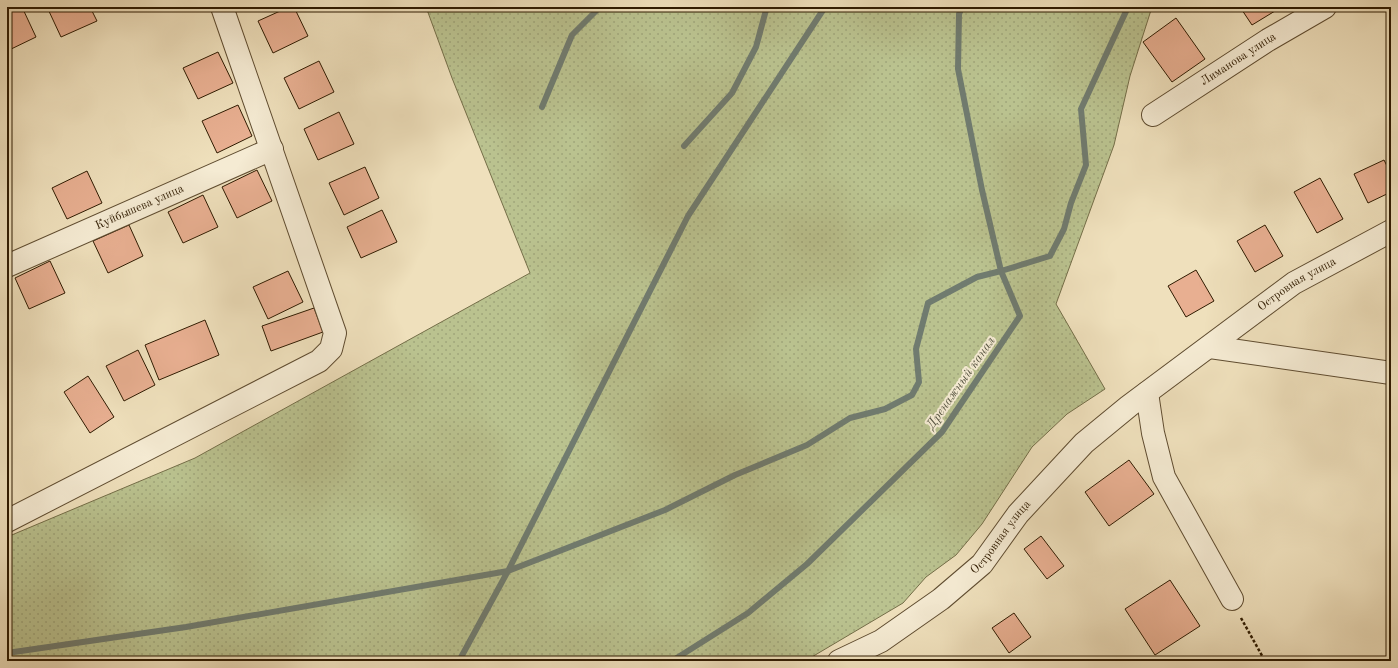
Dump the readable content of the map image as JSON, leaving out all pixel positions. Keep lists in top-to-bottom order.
{
  "streets": {
    "street": ["Лиманова улица", "Куйбышева улица", "Островная улица"]
  },
  "water": ["Дренажный канал"]
}
